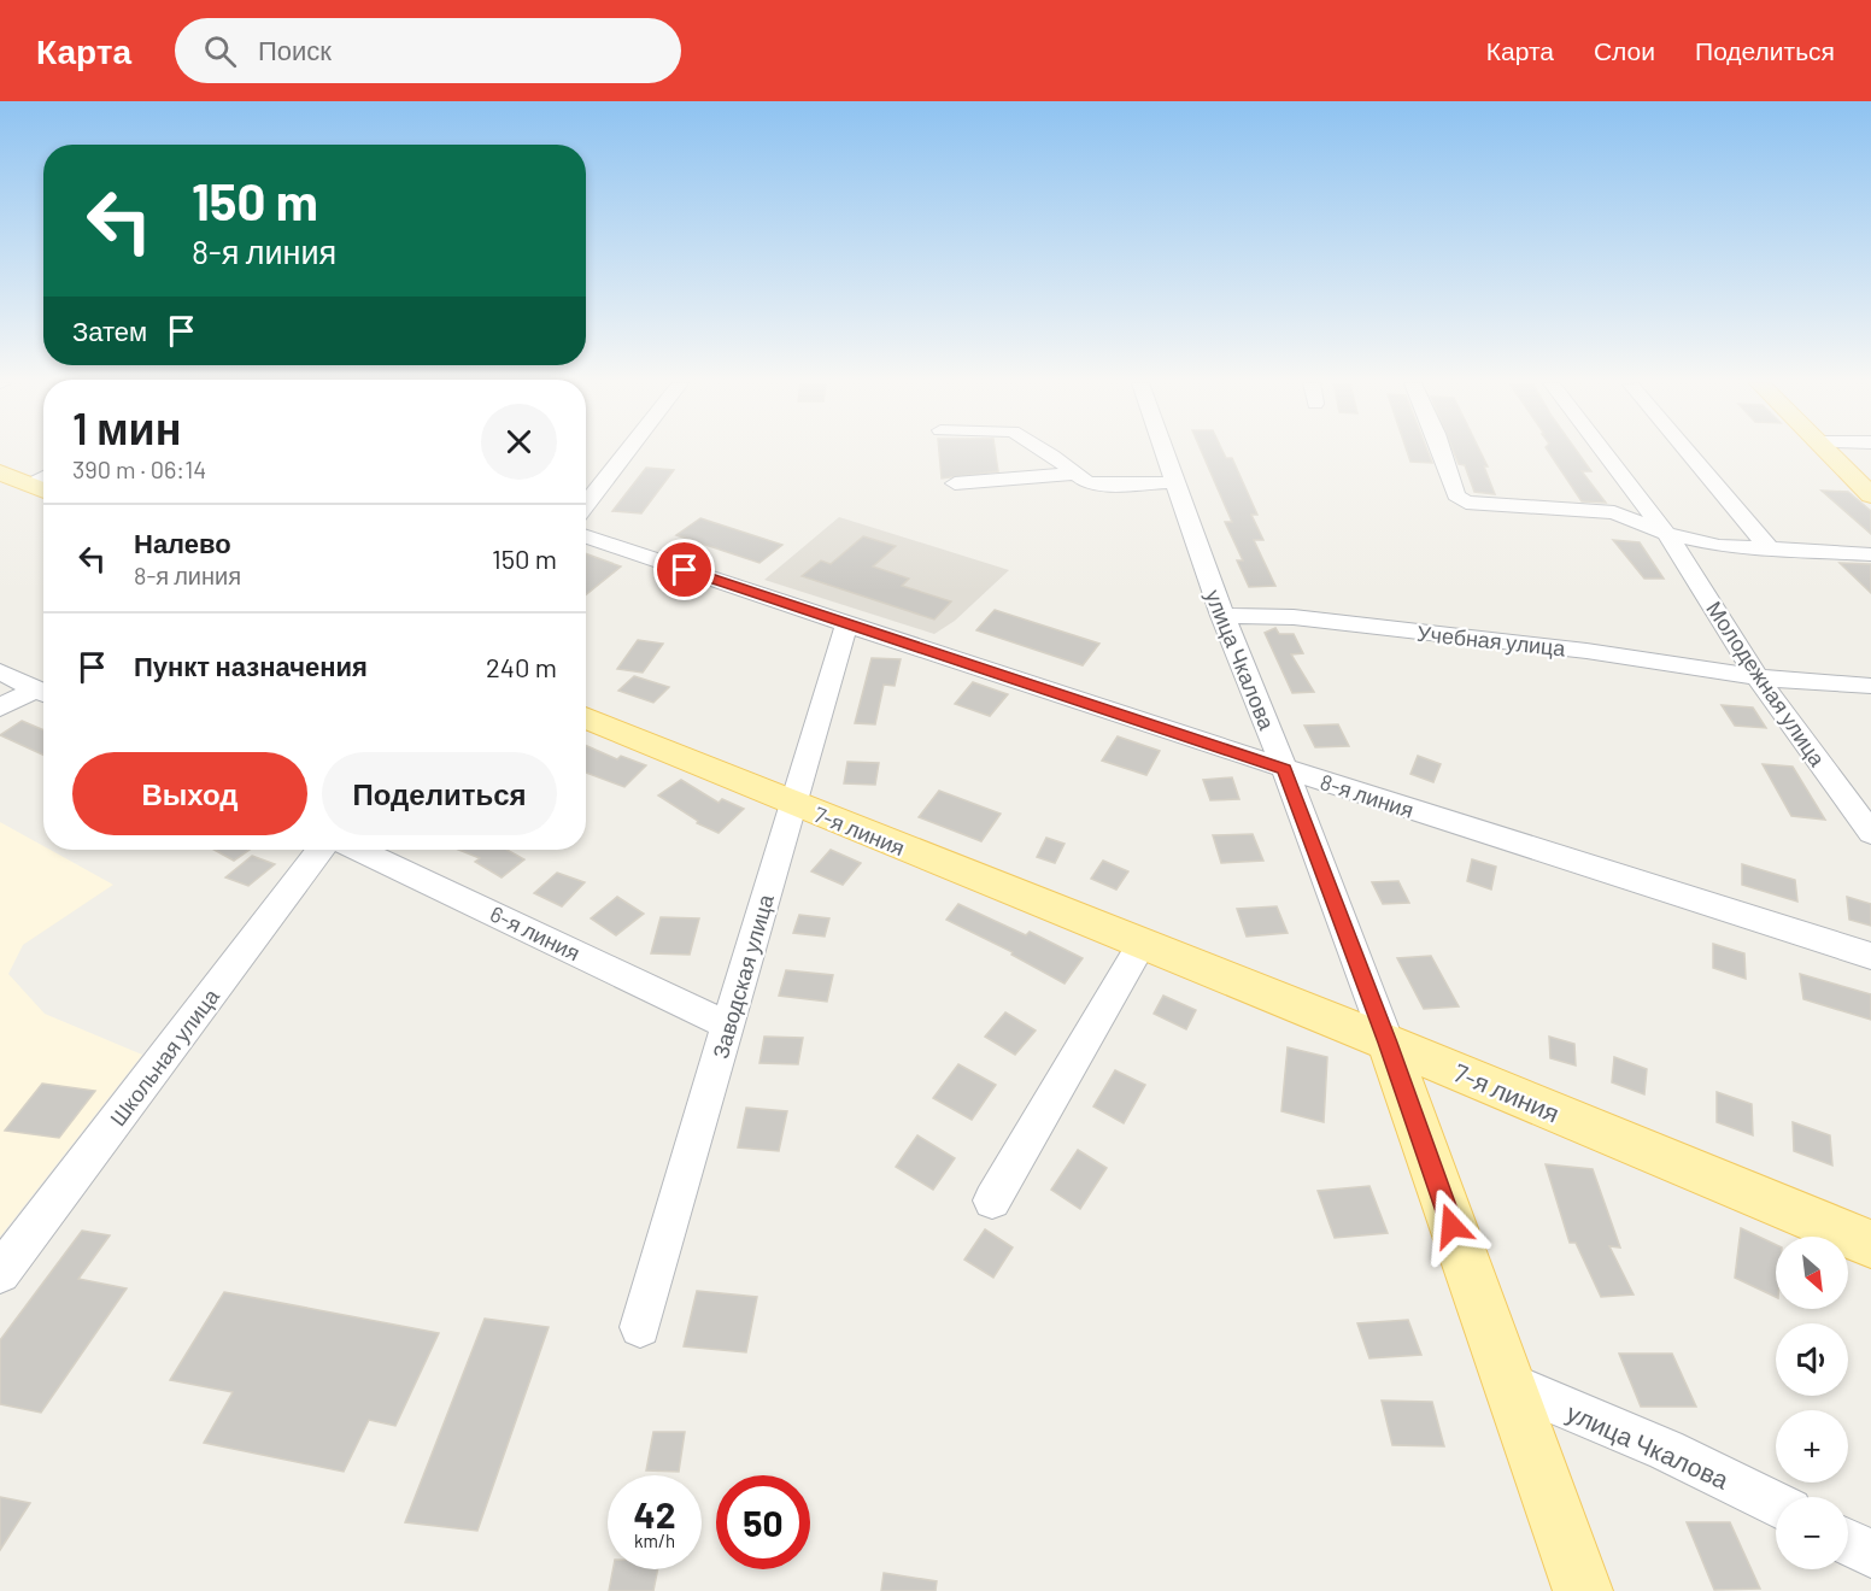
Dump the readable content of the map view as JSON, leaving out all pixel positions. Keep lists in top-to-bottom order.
{
  "streets": {
    "main road": ["улица Чкалова", "7-я линия"],
    "street": [
      "Учебная улица",
      "Молодежная улица",
      "8-я линия",
      "6-я линия",
      "Заводская улица",
      "Школьная улица"
    ]
  },
  "crossings": [
    ["Учебная улица", "улица Чкалова"],
    ["Учебная улица", "Молодежная улица"],
    ["улица Чкалова", "8-я линия"],
    ["улица Чкалова", "7-я линия"],
    ["8-я линия", "Заводская улица"],
    ["7-я линия", "Заводская улица"],
    ["6-я линия", "Заводская улица"]
  ],
  "north": "bottom right",
  "page": {
    "header": "Карта",
    "search": "Поиск",
    "nav": ["Карта", "Слои", "Поделиться"],
    "turn": ["150 m", "8-я линия"],
    "then": "Затем",
    "heading": ["1 мин", "390 m · 06:14"],
    "list": [
      {
        "name": "Налево",
        "note": "8-я линия",
        "value": "150 m"
      },
      {
        "name": "Пункт назначения",
        "value": "240 m"
      }
    ],
    "buttons": ["Выход", "Поделиться"],
    "map_buttons": ["+", "−"],
    "speed": "42 km/h",
    "limit": "50"
  }
}
